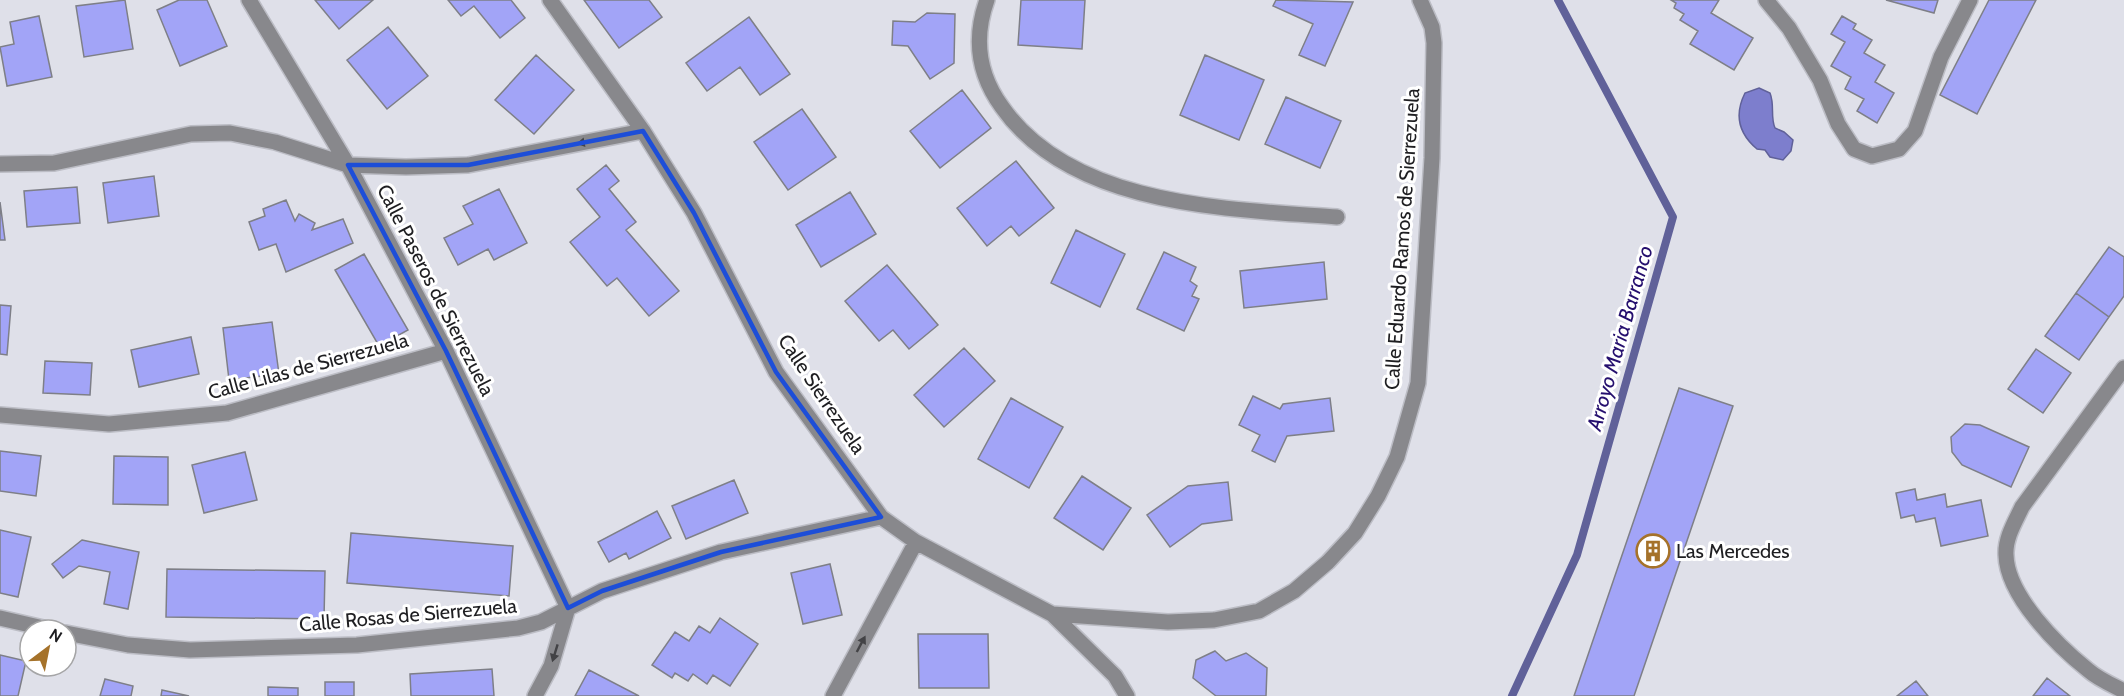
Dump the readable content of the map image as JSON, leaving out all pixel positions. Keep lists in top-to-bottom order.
{
  "streets": {
    "street": [
      "Calle Eduardo Ramos de Sierrezuela",
      "Calle Paseros de Sierrezuela",
      "Calle Lilas de Sierrezuela",
      "Calle Sierrezuela",
      "Calle Rosas de Sierrezuela"
    ]
  },
  "crossings": [
    ["Calle Eduardo Ramos de Sierrezuela", "Calle Sierrezuela"],
    ["Calle Paseros de Sierrezuela", "Calle Lilas de Sierrezuela"],
    ["Calle Paseros de Sierrezuela", "Calle Rosas de Sierrezuela"],
    ["Calle Sierrezuela", "Calle Rosas de Sierrezuela"]
  ],
  "water": ["Arroyo Maria Barranco"],
  "places": {
    "building": ["Las Mercedes"]
  },
  "north": "top right"
}
